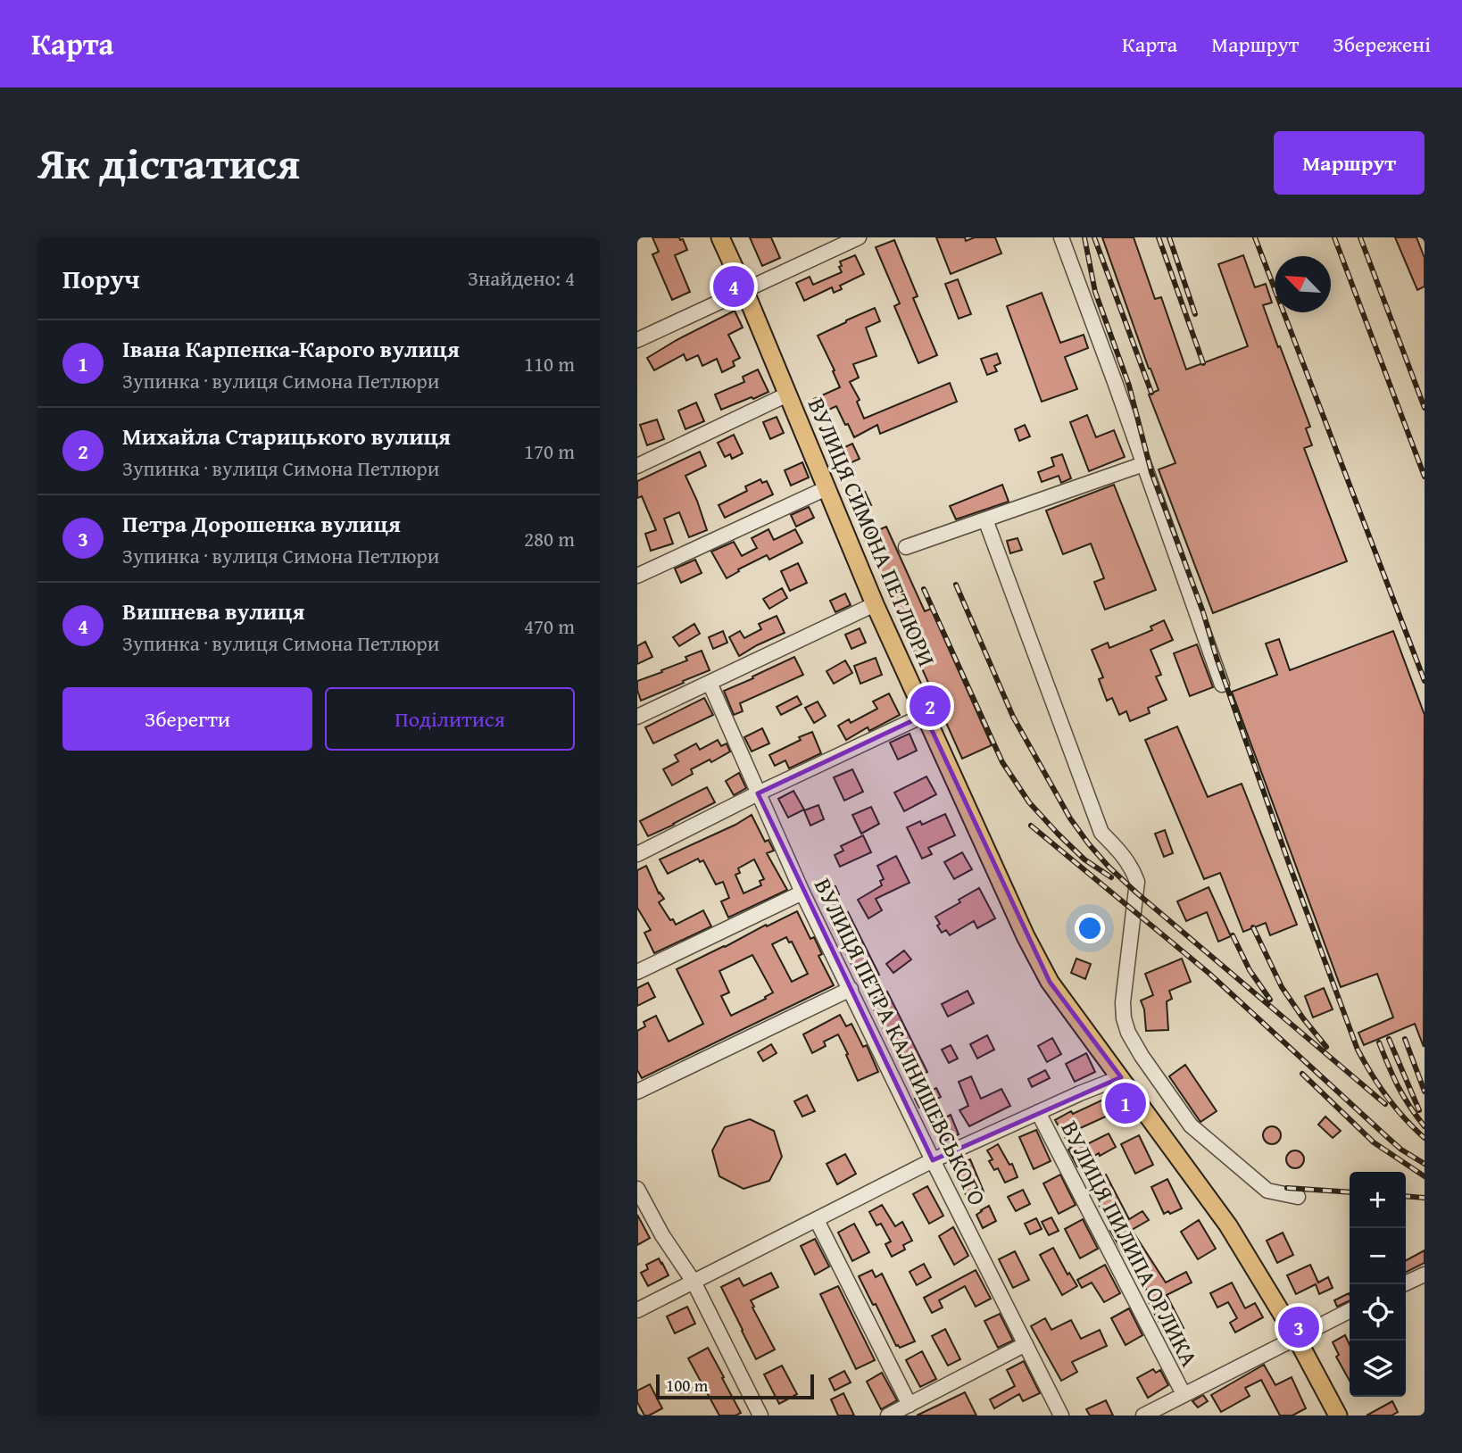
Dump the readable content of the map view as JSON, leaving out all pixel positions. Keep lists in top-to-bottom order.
{
  "streets": {
    "main road": ["ВУЛИЦЯ СИМОНА ПЕТЛЮРИ"],
    "street": ["ВУЛИЦЯ ПЕТРА КАЛНИШЕВСЬКОГО", "ВУЛИЦЯ ПИЛИПА ОРЛИКА"]
  },
  "scale_bar": "100 m",
  "north": "top left",
  "page": {
    "header": "Карта",
    "nav": ["Карта", "Маршрут", "Збережені"],
    "title": "Як дістатися",
    "buttons": [
      "Маршрут",
      ["Зберегти", "Поділитися"]
    ],
    "heading": ["Поруч", "Знайдено: 4"],
    "pins": [
      "4",
      "2",
      "1",
      "3"
    ],
    "list": [
      {
        "mark": "1",
        "name": "Івана Карпенка-Карого вулиця",
        "note": "Зупинка · вулиця Симона Петлюри",
        "value": "110 m"
      },
      {
        "mark": "2",
        "name": "Михайла Старицького вулиця",
        "note": "Зупинка · вулиця Симона Петлюри",
        "value": "170 m"
      },
      {
        "mark": "3",
        "name": "Петра Дорошенка вулиця",
        "note": "Зупинка · вулиця Симона Петлюри",
        "value": "280 m"
      },
      {
        "mark": "4",
        "name": "Вишнева вулиця",
        "note": "Зупинка · вулиця Симона Петлюри",
        "value": "470 m"
      }
    ],
    "map_buttons": ["+", "−"],
    "scale": "100 m"
  }
}
